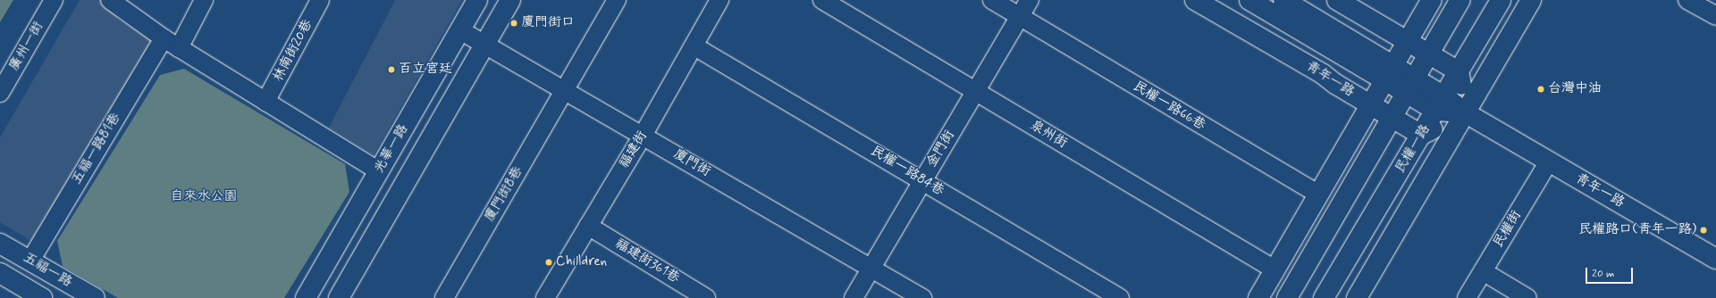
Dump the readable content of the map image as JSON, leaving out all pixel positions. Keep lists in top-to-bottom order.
{
  "streets": {
    "street": [
      "廣州一街",
      "林南街20巷",
      "青年一路",
      "民權一路66巷",
      "泉州街",
      "五福一路81巷",
      "光華一路",
      "金門街",
      "民權一路",
      "福建街",
      "廈門街",
      "民權一路84巷",
      "廈門街8巷",
      "民權街",
      "福建街361巷",
      "五福一路"
    ]
  },
  "crossings": [
    ["青年一路", "民權一路"],
    ["青年一路", "民權街"],
    ["民權一路66巷", "金門街"],
    ["泉州街", "金門街"],
    ["五福一路81巷", "五福一路"],
    ["光華一路", "廈門街"],
    ["金門街", "廈門街"],
    ["金門街", "民權一路84巷"],
    ["福建街", "廈門街"],
    ["福建街", "民權一路84巷"],
    ["福建街", "福建街361巷"],
    ["廈門街", "廈門街8巷"]
  ],
  "parks": ["自來水公園"],
  "places": [
    "廈門街口",
    "百立宮廷",
    "台灣中油",
    "民權路口(青年一路)",
    "Chilldren"
  ],
  "scale_bar": "20 m"
}
